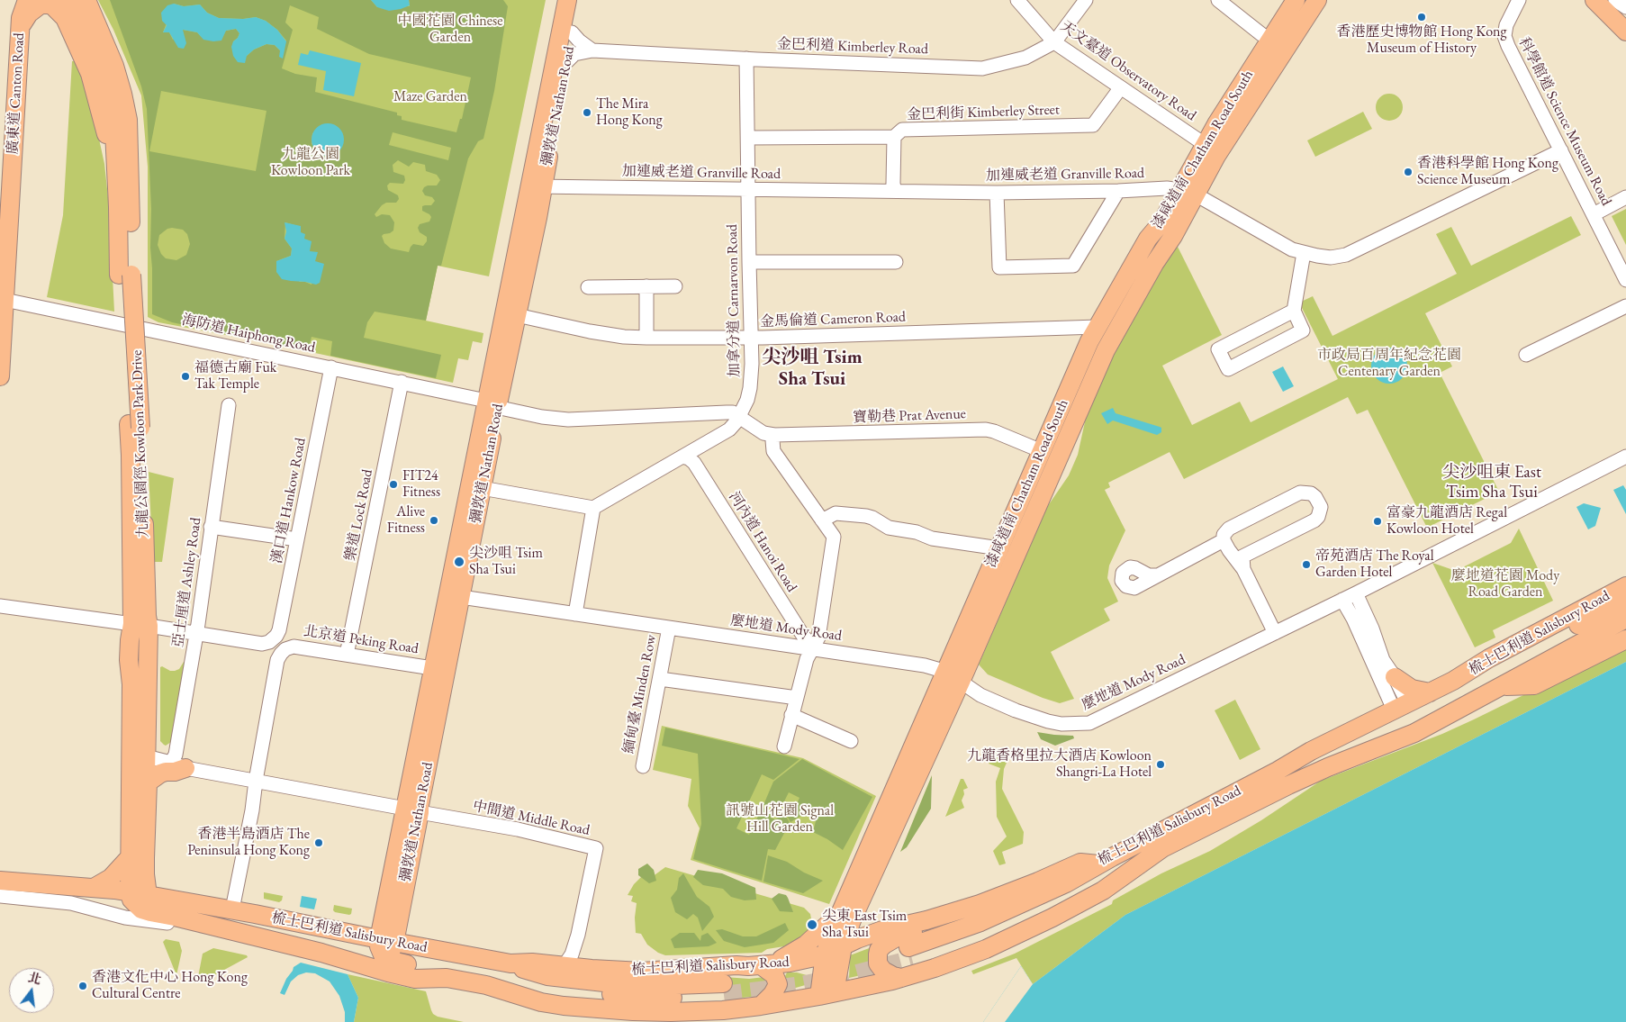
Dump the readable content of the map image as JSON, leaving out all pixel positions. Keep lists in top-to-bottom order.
{
  "streets": {
    "main road": [
      "廣東道 Canton Road",
      "彌敦道 Nathan Road",
      "漆咸道南 Chatham Road South",
      "九龍公園徑 Kowloon Park Drive",
      "梳士巴利道 Salisbury Road"
    ],
    "street": [
      "金巴利道 Kimberley Road",
      "天文臺道 Observatory Road",
      "金巴利街 Kimberley Street",
      "科學館道 Science Museum Road",
      "加連威老道 Granville Road",
      "加拿分道 Carnarvon Road",
      "金馬倫道 Cameron Road",
      "海防道 Haiphong Road",
      "寶勒巷 Prat Avenue",
      "漢口道 Hankow Road",
      "樂道 Lock Road",
      "河內道 Hanoi Road",
      "亞士厘道 Ashley Road",
      "麼地道 Mody Road",
      "北京道 Peking Road",
      "緬甸臺 Minden Row",
      "中間道 Middle Road"
    ]
  },
  "crossings": [
    ["金巴利道 Kimberley Road", "天文臺道 Observatory Road"],
    ["金巴利道 Kimberley Road", "彌敦道 Nathan Road"],
    ["金巴利道 Kimberley Road", "加拿分道 Carnarvon Road"],
    ["天文臺道 Observatory Road", "金巴利街 Kimberley Street"],
    ["天文臺道 Observatory Road", "漆咸道南 Chatham Road South"],
    ["廣東道 Canton Road", "海防道 Haiphong Road"],
    ["彌敦道 Nathan Road", "加連威老道 Granville Road"],
    ["彌敦道 Nathan Road", "金馬倫道 Cameron Road"],
    ["彌敦道 Nathan Road", "海防道 Haiphong Road"],
    ["彌敦道 Nathan Road", "麼地道 Mody Road"],
    ["彌敦道 Nathan Road", "梳士巴利道 Salisbury Road"],
    ["彌敦道 Nathan Road", "北京道 Peking Road"],
    ["彌敦道 Nathan Road", "中間道 Middle Road"],
    ["金巴利街 Kimberley Street", "加拿分道 Carnarvon Road"],
    ["科學館道 Science Museum Road", "加連威老道 Granville Road"],
    ["漆咸道南 Chatham Road South", "加連威老道 Granville Road"],
    ["漆咸道南 Chatham Road South", "金馬倫道 Cameron Road"],
    ["漆咸道南 Chatham Road South", "寶勒巷 Prat Avenue"],
    ["漆咸道南 Chatham Road South", "麼地道 Mody Road"],
    ["漆咸道南 Chatham Road South", "梳士巴利道 Salisbury Road"],
    ["加連威老道 Granville Road", "加拿分道 Carnarvon Road"],
    ["加拿分道 Carnarvon Road", "金馬倫道 Cameron Road"],
    ["加拿分道 Carnarvon Road", "海防道 Haiphong Road"],
    ["加拿分道 Carnarvon Road", "寶勒巷 Prat Avenue"],
    ["加拿分道 Carnarvon Road", "河內道 Hanoi Road"],
    ["海防道 Haiphong Road", "寶勒巷 Prat Avenue"],
    ["海防道 Haiphong Road", "漢口道 Hankow Road"],
    ["海防道 Haiphong Road", "樂道 Lock Road"],
    ["九龍公園徑 Kowloon Park Drive", "梳士巴利道 Salisbury Road"],
    ["九龍公園徑 Kowloon Park Drive", "中間道 Middle Road"],
    ["漢口道 Hankow Road", "亞士厘道 Ashley Road"],
    ["樂道 Lock Road", "北京道 Peking Road"],
    ["河內道 Hanoi Road", "麼地道 Mody Road"],
    ["亞士厘道 Ashley Road", "中間道 Middle Road"],
    ["麼地道 Mody Road", "緬甸臺 Minden Row"],
    ["梳士巴利道 Salisbury Road", "中間道 Middle Road"],
    ["北京道 Peking Road", "中間道 Middle Road"]
  ],
  "districts": ["尖沙咀 Tsim Sha Tsui", "尖沙咀東 East Tsim Sha Tsui"],
  "parks": [
    "中國花園 Chinese Garden",
    "Maze Garden",
    "九龍公園 Kowloon Park",
    "市政局百周年紀念花園 Centenary Garden",
    "麼地道花園 Mody Road Garden",
    "訊號山花園 Signal Hill Garden"
  ],
  "places": [
    "香港歷史博物館 Hong Kong Museum of History",
    "The Mira Hong Kong",
    "香港科學館 Hong Kong Science Museum",
    "福德古廟 Fuk Tak Temple",
    "FIT24 Fitness",
    "Alive Fitness",
    "富豪九龍酒店 Regal Kowloon Hotel",
    "尖沙咀 Tsim Sha Tsui",
    "帝苑酒店 The Royal Garden Hotel",
    "九龍香格里拉大酒店 Kowloon Shangri-La Hotel",
    "香港半島酒店 The Peninsula Hong Kong",
    "尖東 East Tsim Sha Tsui",
    "香港文化中心 Hong Kong Cultural Centre"
  ],
  "north": "top"
}
